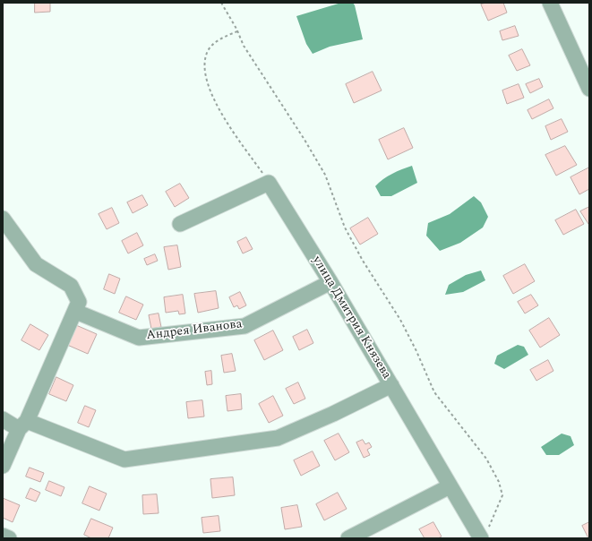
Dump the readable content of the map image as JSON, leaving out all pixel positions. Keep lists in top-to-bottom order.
{
  "streets": {
    "street": ["улица Дмитрия Князева", "Андрея Иванова"]
  },
  "crossings": [
    ["улица Дмитрия Князева", "Андрея Иванова"]
  ]
}
